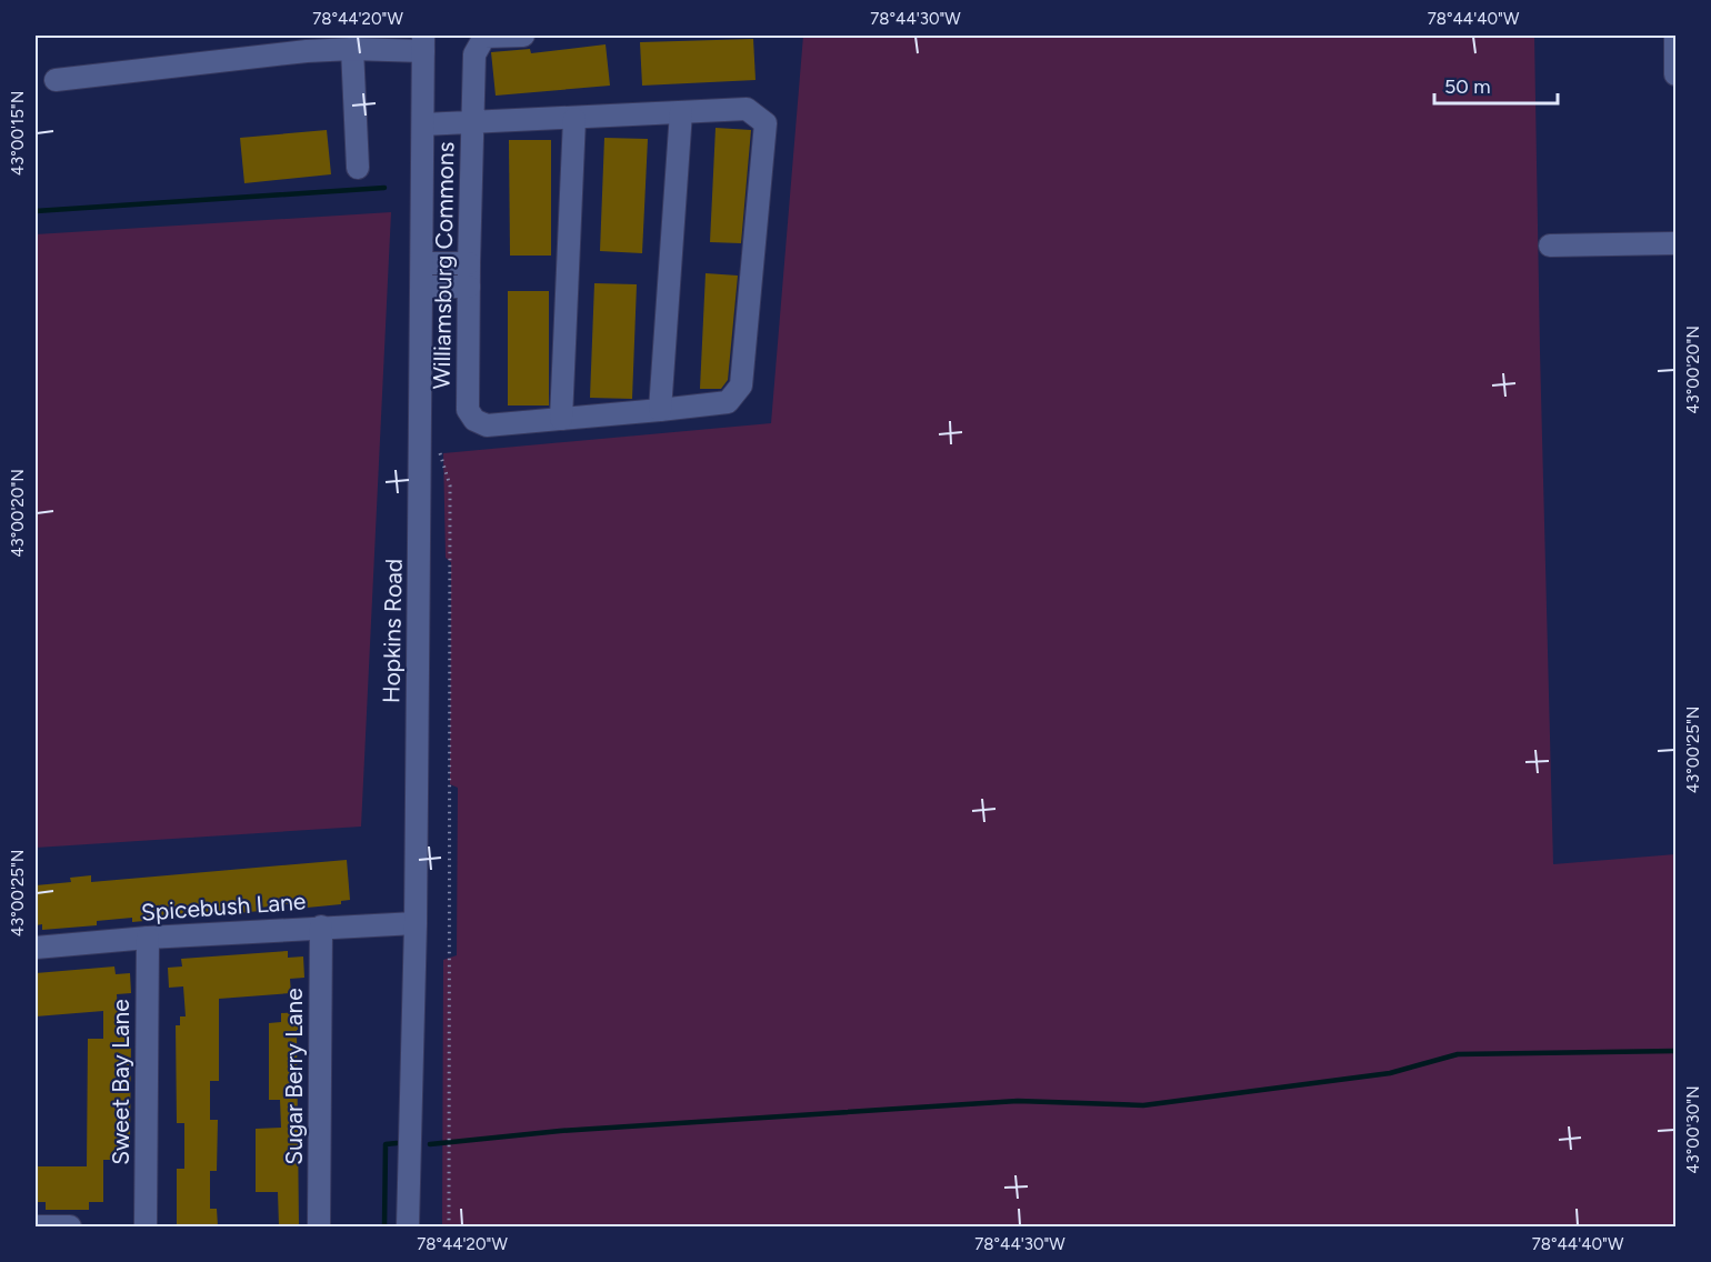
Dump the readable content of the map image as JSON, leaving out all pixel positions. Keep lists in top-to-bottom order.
{
  "streets": {
    "street": [
      "Williamsburg Commons",
      "Hopkins Road",
      "Spicebush Lane",
      "Sugar Berry Lane",
      "Sweet Bay Lane"
    ]
  },
  "crossings": [
    ["Williamsburg Commons", "Hopkins Road"],
    ["Hopkins Road", "Spicebush Lane"],
    ["Spicebush Lane", "Sugar Berry Lane"],
    ["Spicebush Lane", "Sweet Bay Lane"]
  ],
  "scale_bar": "50 m",
  "coordinates": [
    "78°44'20\"W",
    "78°44'30\"W",
    "78°44'40\"W",
    "43°00'15\"N",
    "43°00'20\"N",
    "43°00'25\"N",
    "43°00'30\"N"
  ]
}
